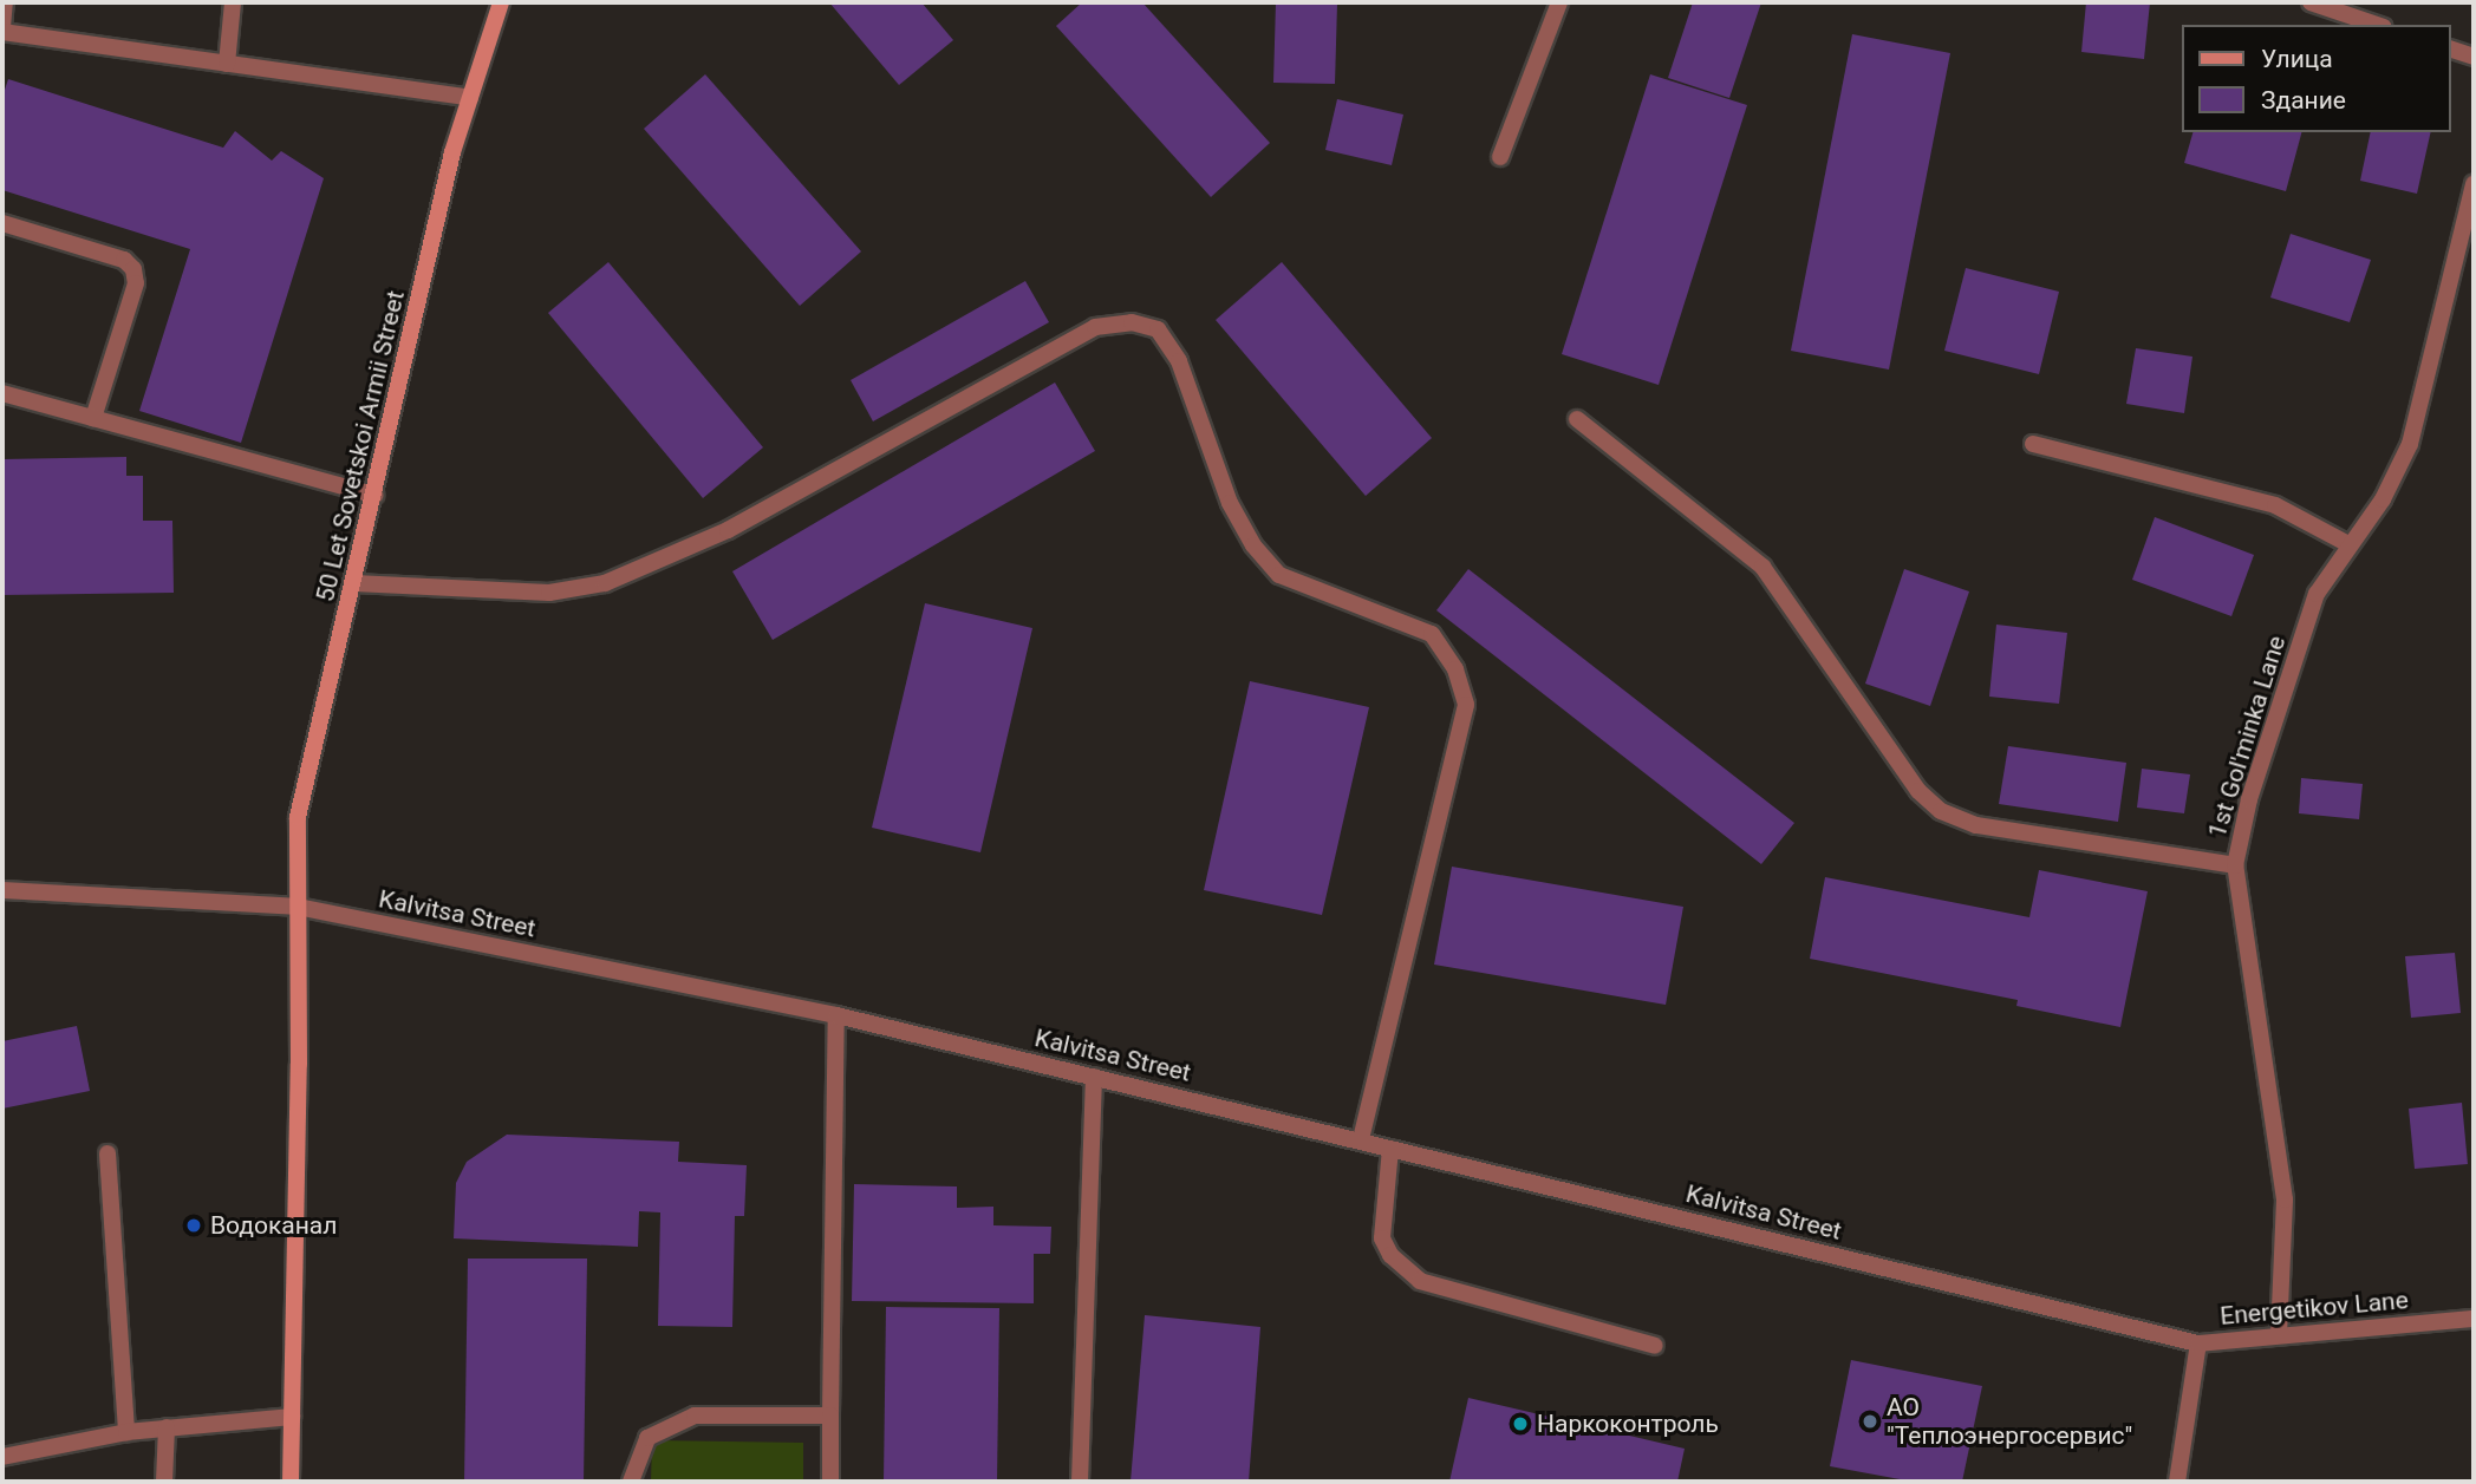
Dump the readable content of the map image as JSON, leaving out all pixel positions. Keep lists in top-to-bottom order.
{
  "streets": {
    "main road": ["50 Let Sovetskoi Armii Street"],
    "street": ["1st Gol'minka Lane", "Kalvitsa Street", "Energetikov Lane"]
  },
  "crossings": [
    ["50 Let Sovetskoi Armii Street", "Kalvitsa Street"],
    ["1st Gol'minka Lane", "Energetikov Lane"],
    ["Kalvitsa Street", "Energetikov Lane"]
  ],
  "places": ["Водоканал", "АО \"Теплоэнергосервис\"", "Наркоконтроль"],
  "legend": ["Улица", "Здание"]
}
